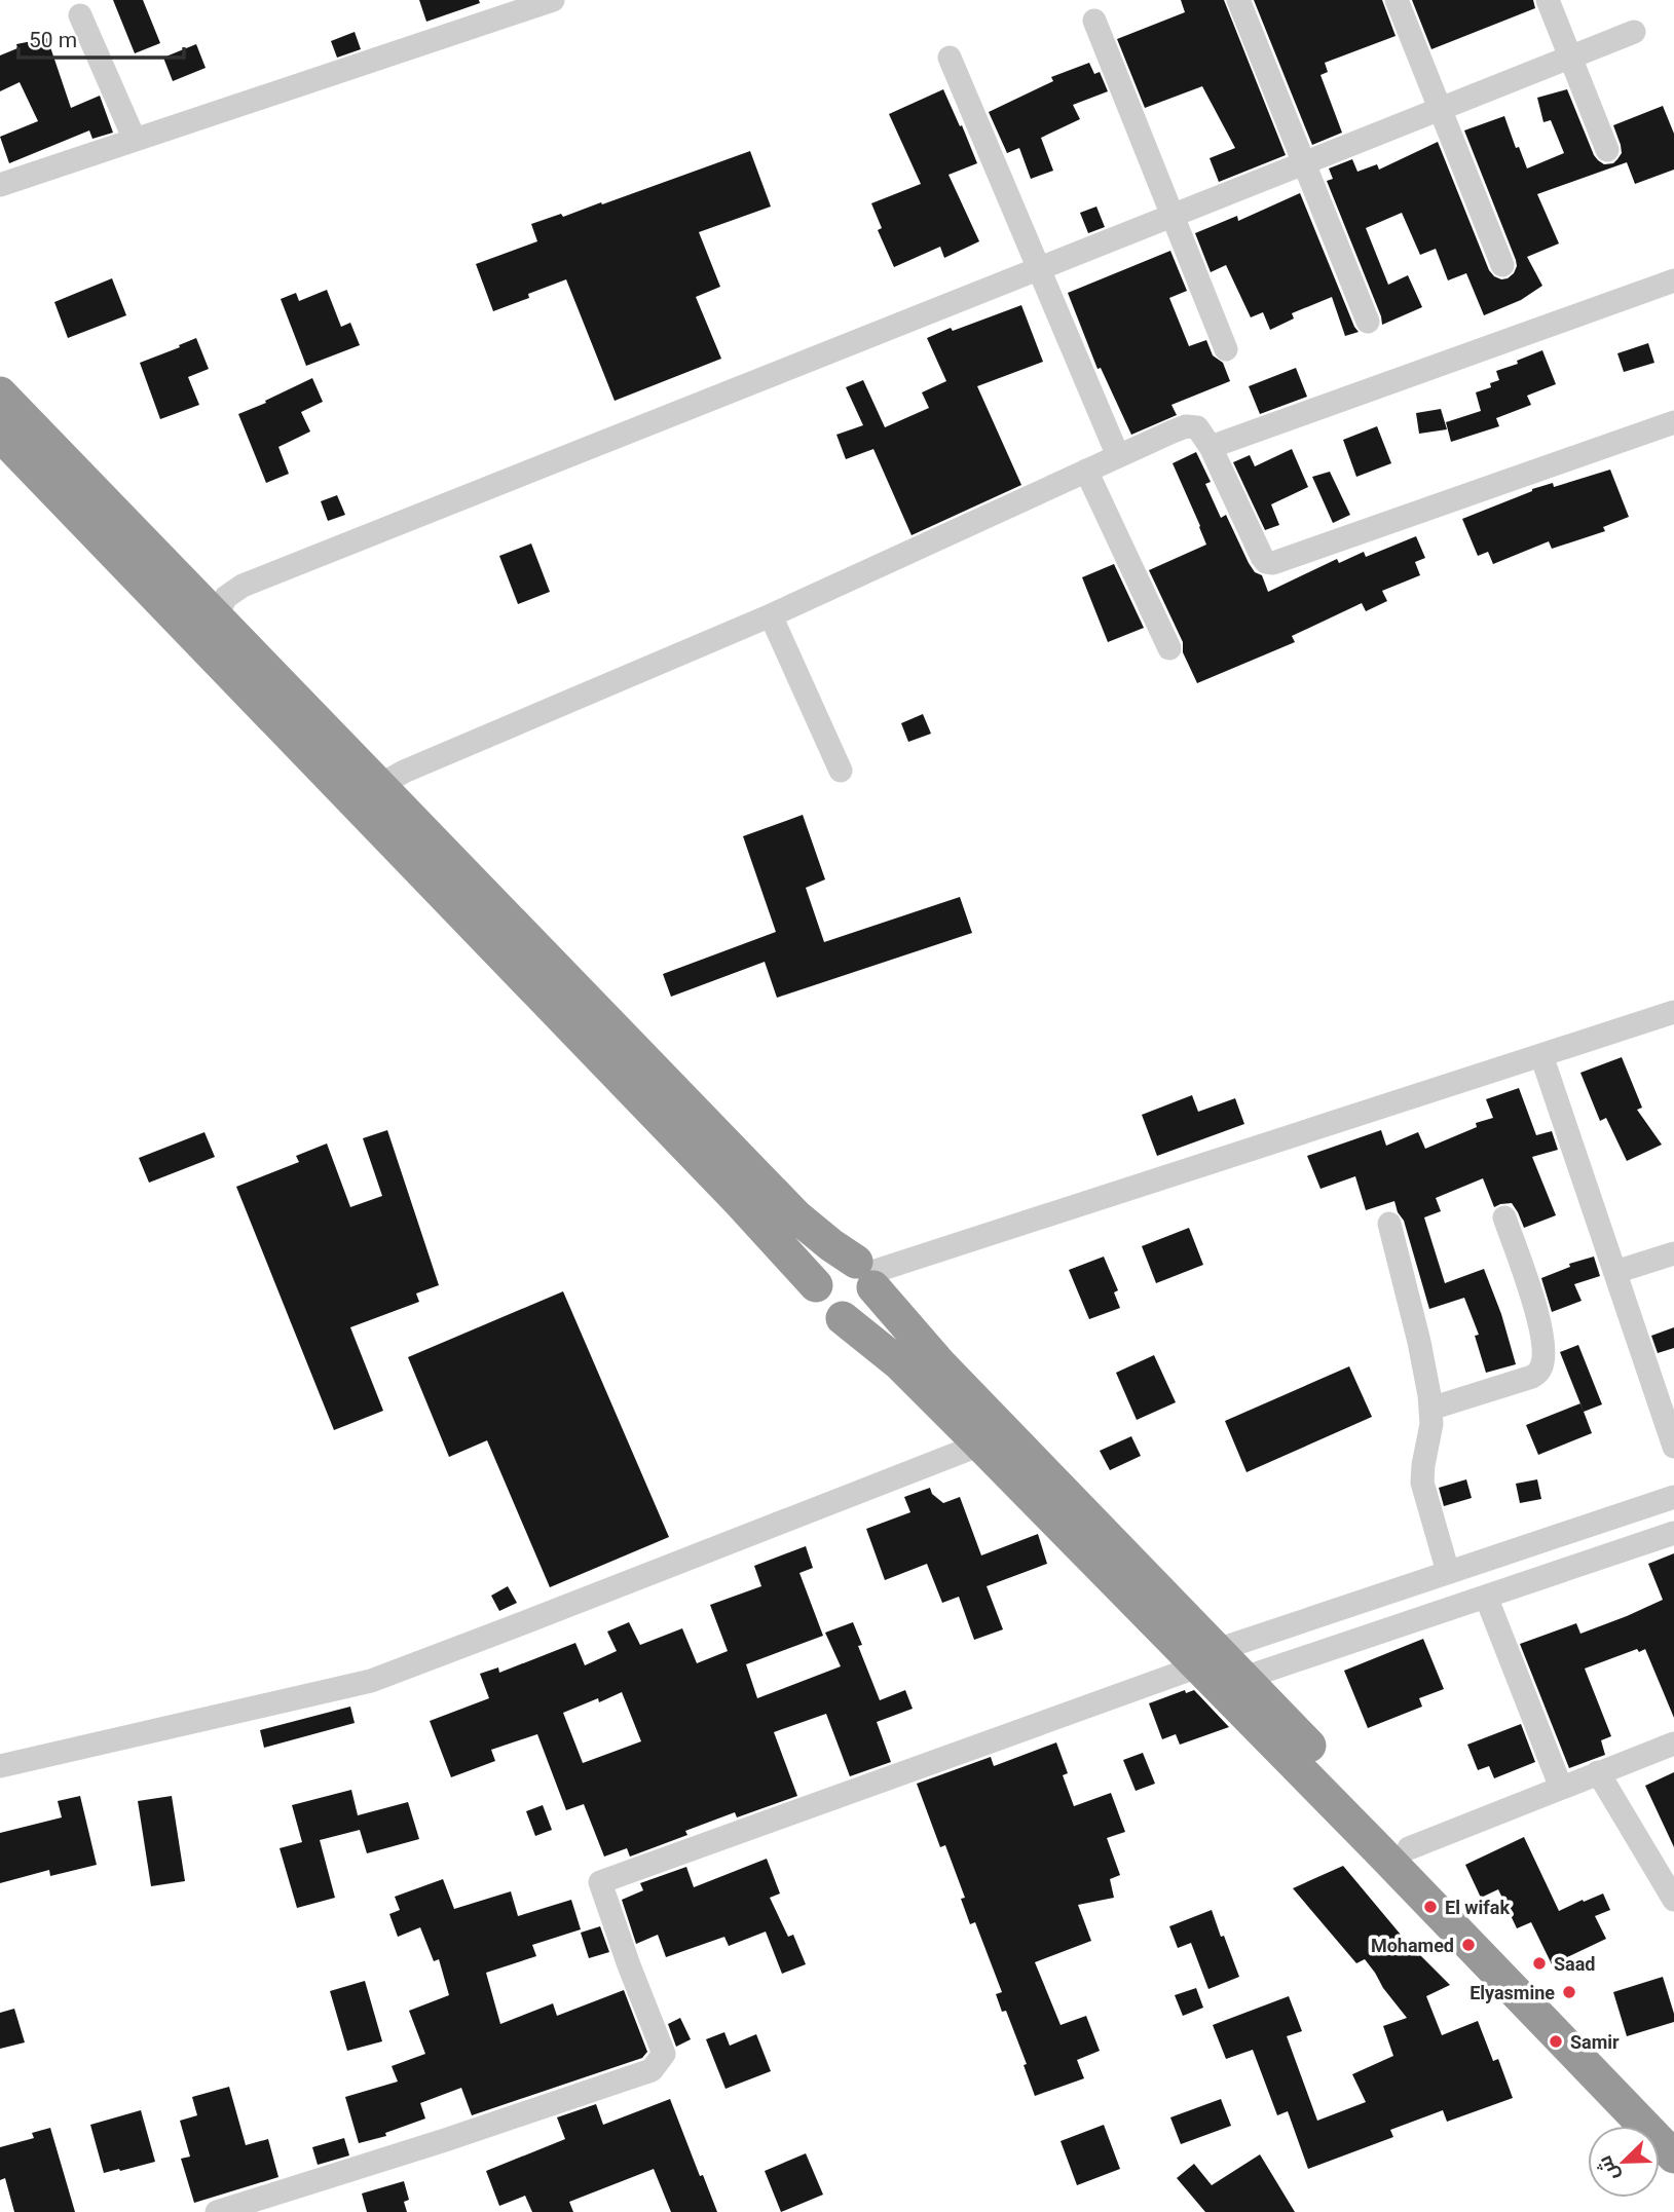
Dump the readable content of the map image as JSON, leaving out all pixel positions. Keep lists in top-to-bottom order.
{
  "places": [
    "El wifak",
    "Mohamed",
    "Saad",
    "Elyasmine",
    "Samir"
  ],
  "scale_bar": "50 m",
  "north": "bottom left"
}
